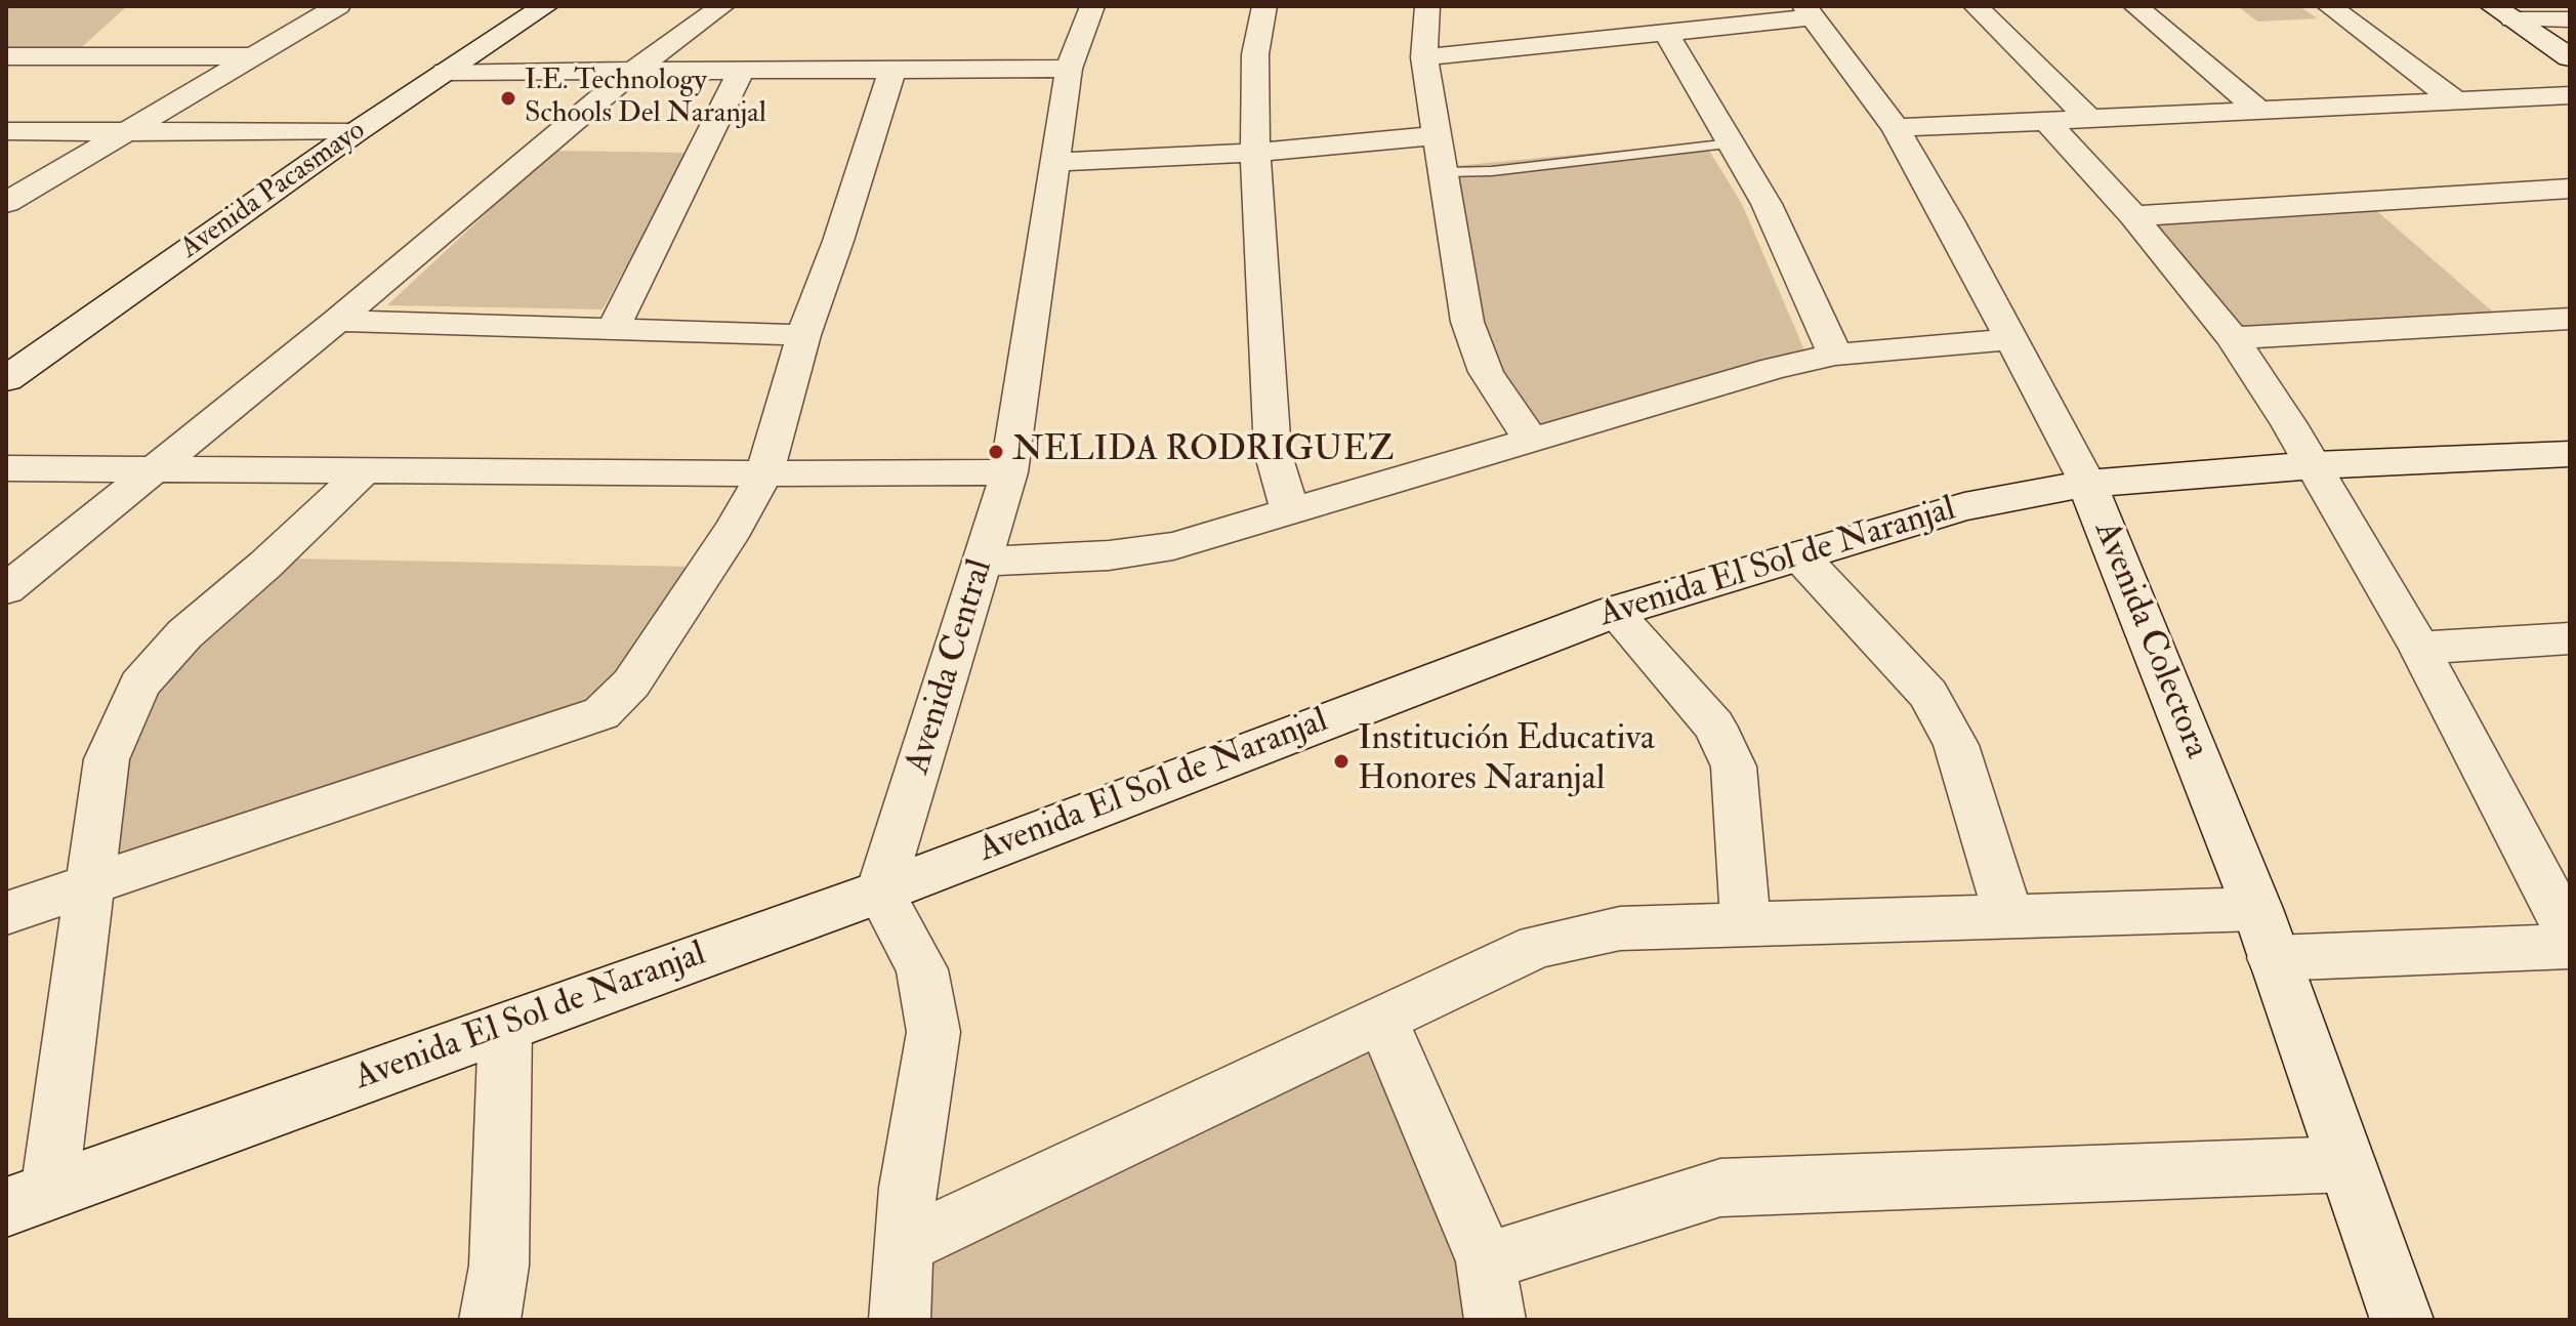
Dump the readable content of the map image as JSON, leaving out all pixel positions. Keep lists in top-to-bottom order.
{
  "streets": {
    "street": [
      "Avenida Pacasmayo",
      "Avenida El Sol de Naranjal",
      "Avenida Colectora",
      "Avenida Central"
    ]
  },
  "crossings": [
    ["Avenida El Sol de Naranjal", "Avenida Colectora"],
    ["Avenida El Sol de Naranjal", "Avenida Central"]
  ],
  "places": ["I.E. Technology Schools Del Naranjal", "NELIDA RODRIGUEZ", "Institución Educativa Honores Naranjal"]
}
